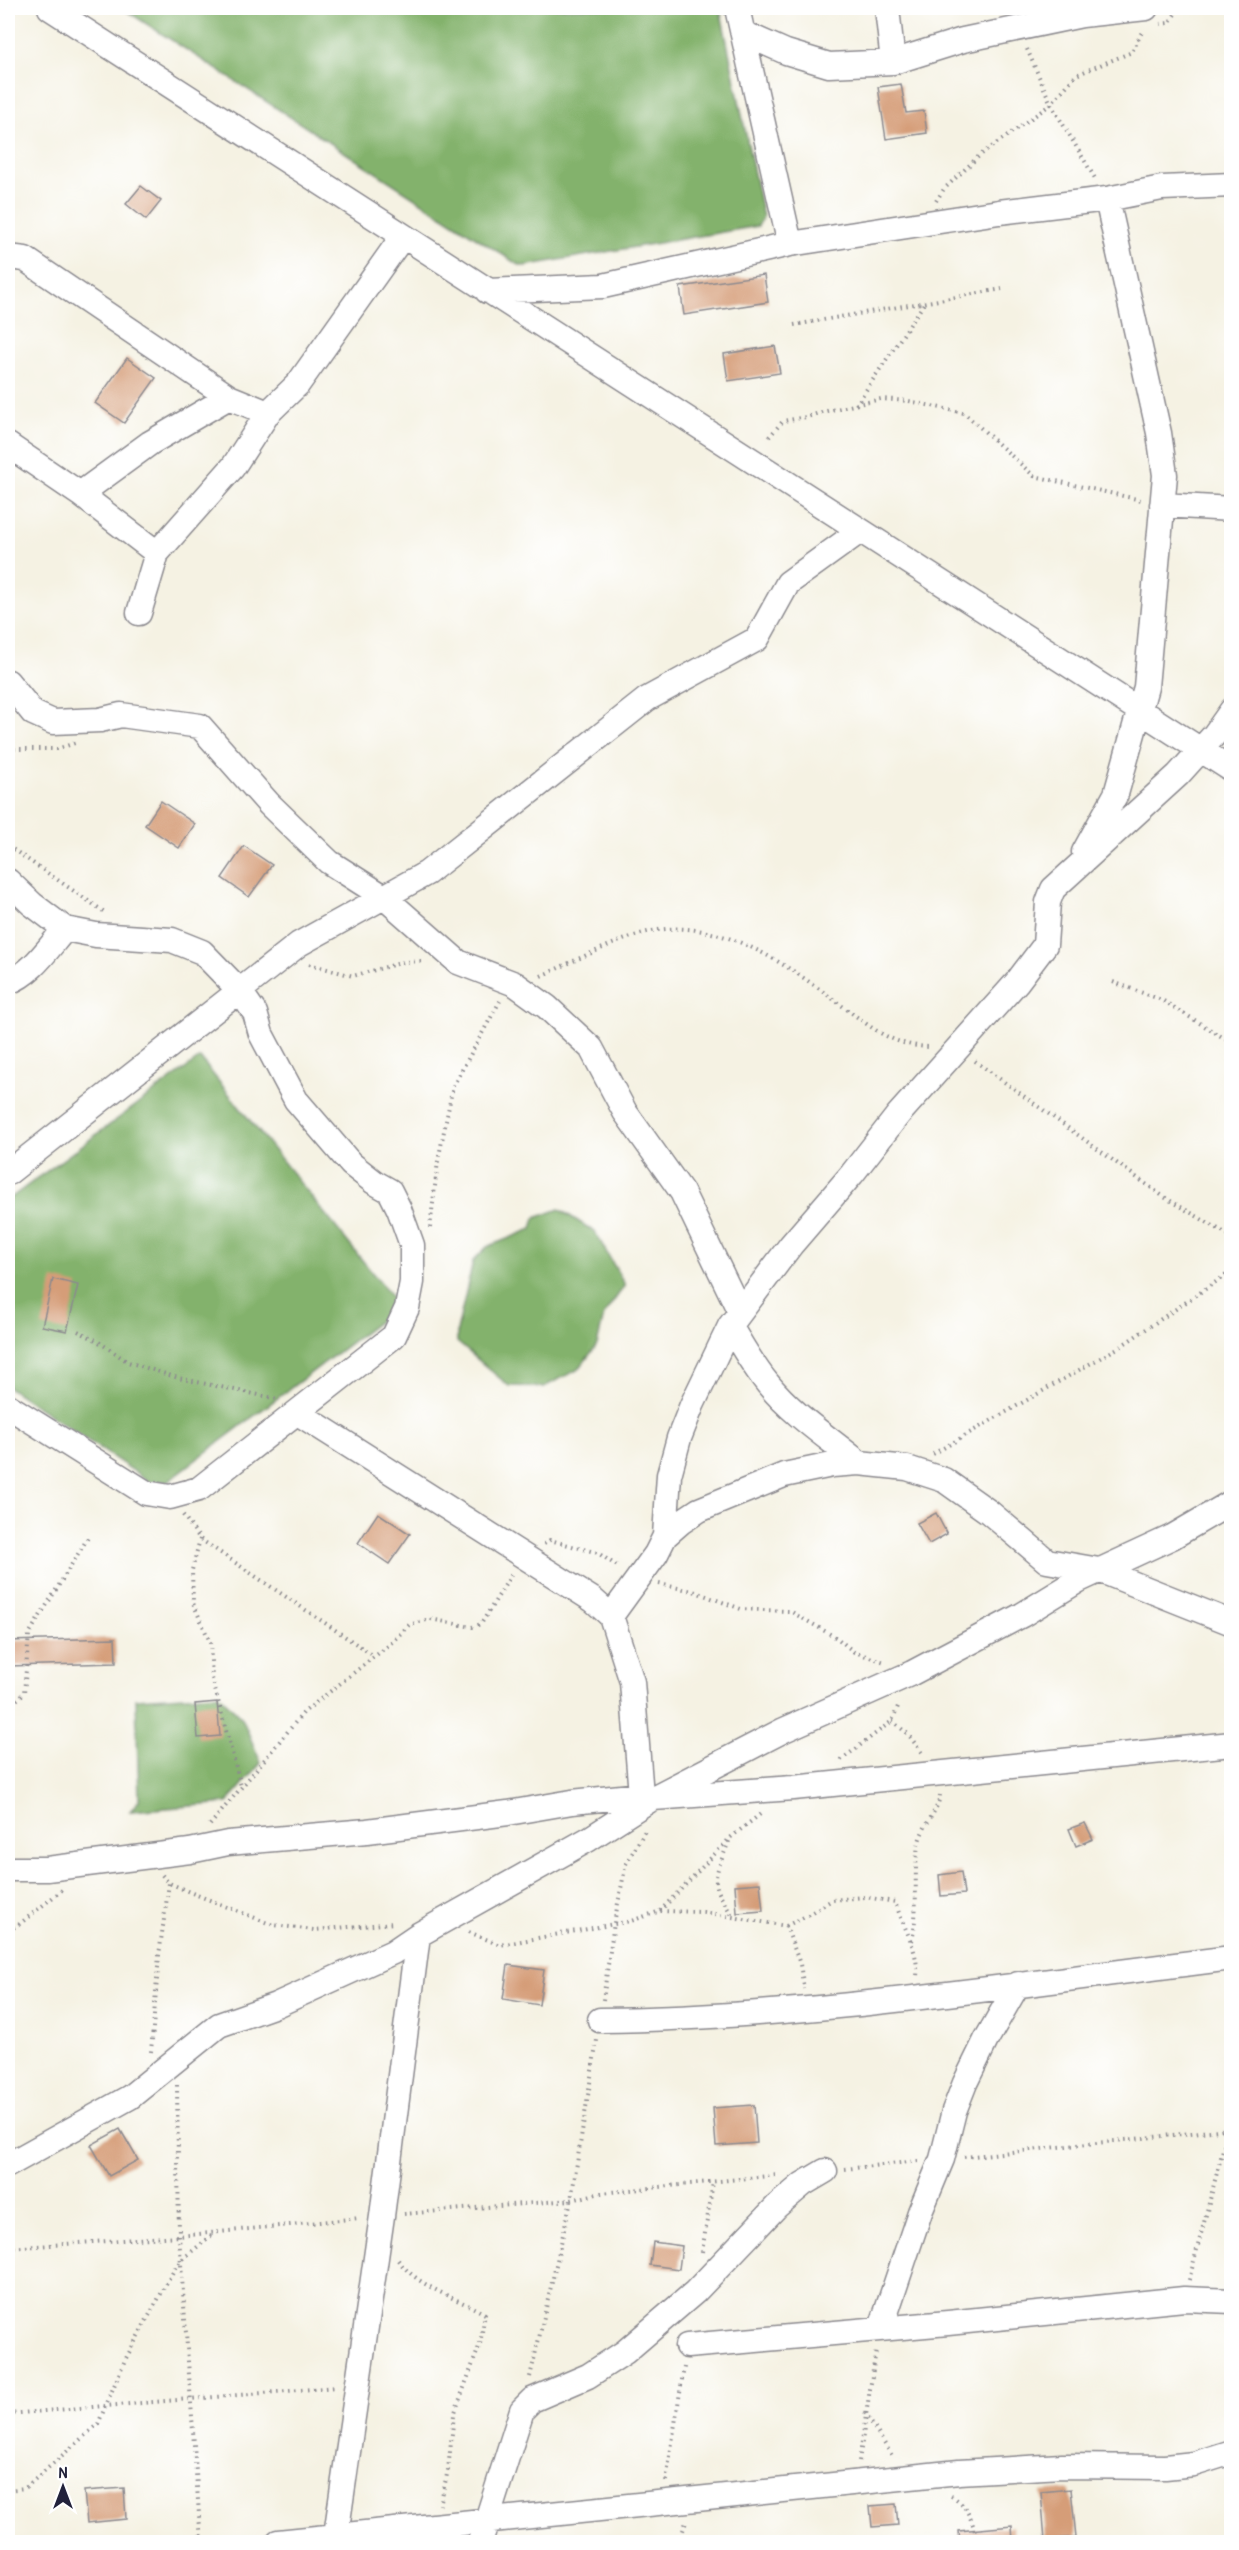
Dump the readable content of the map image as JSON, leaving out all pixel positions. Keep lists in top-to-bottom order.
{
  "north": "top"
}
